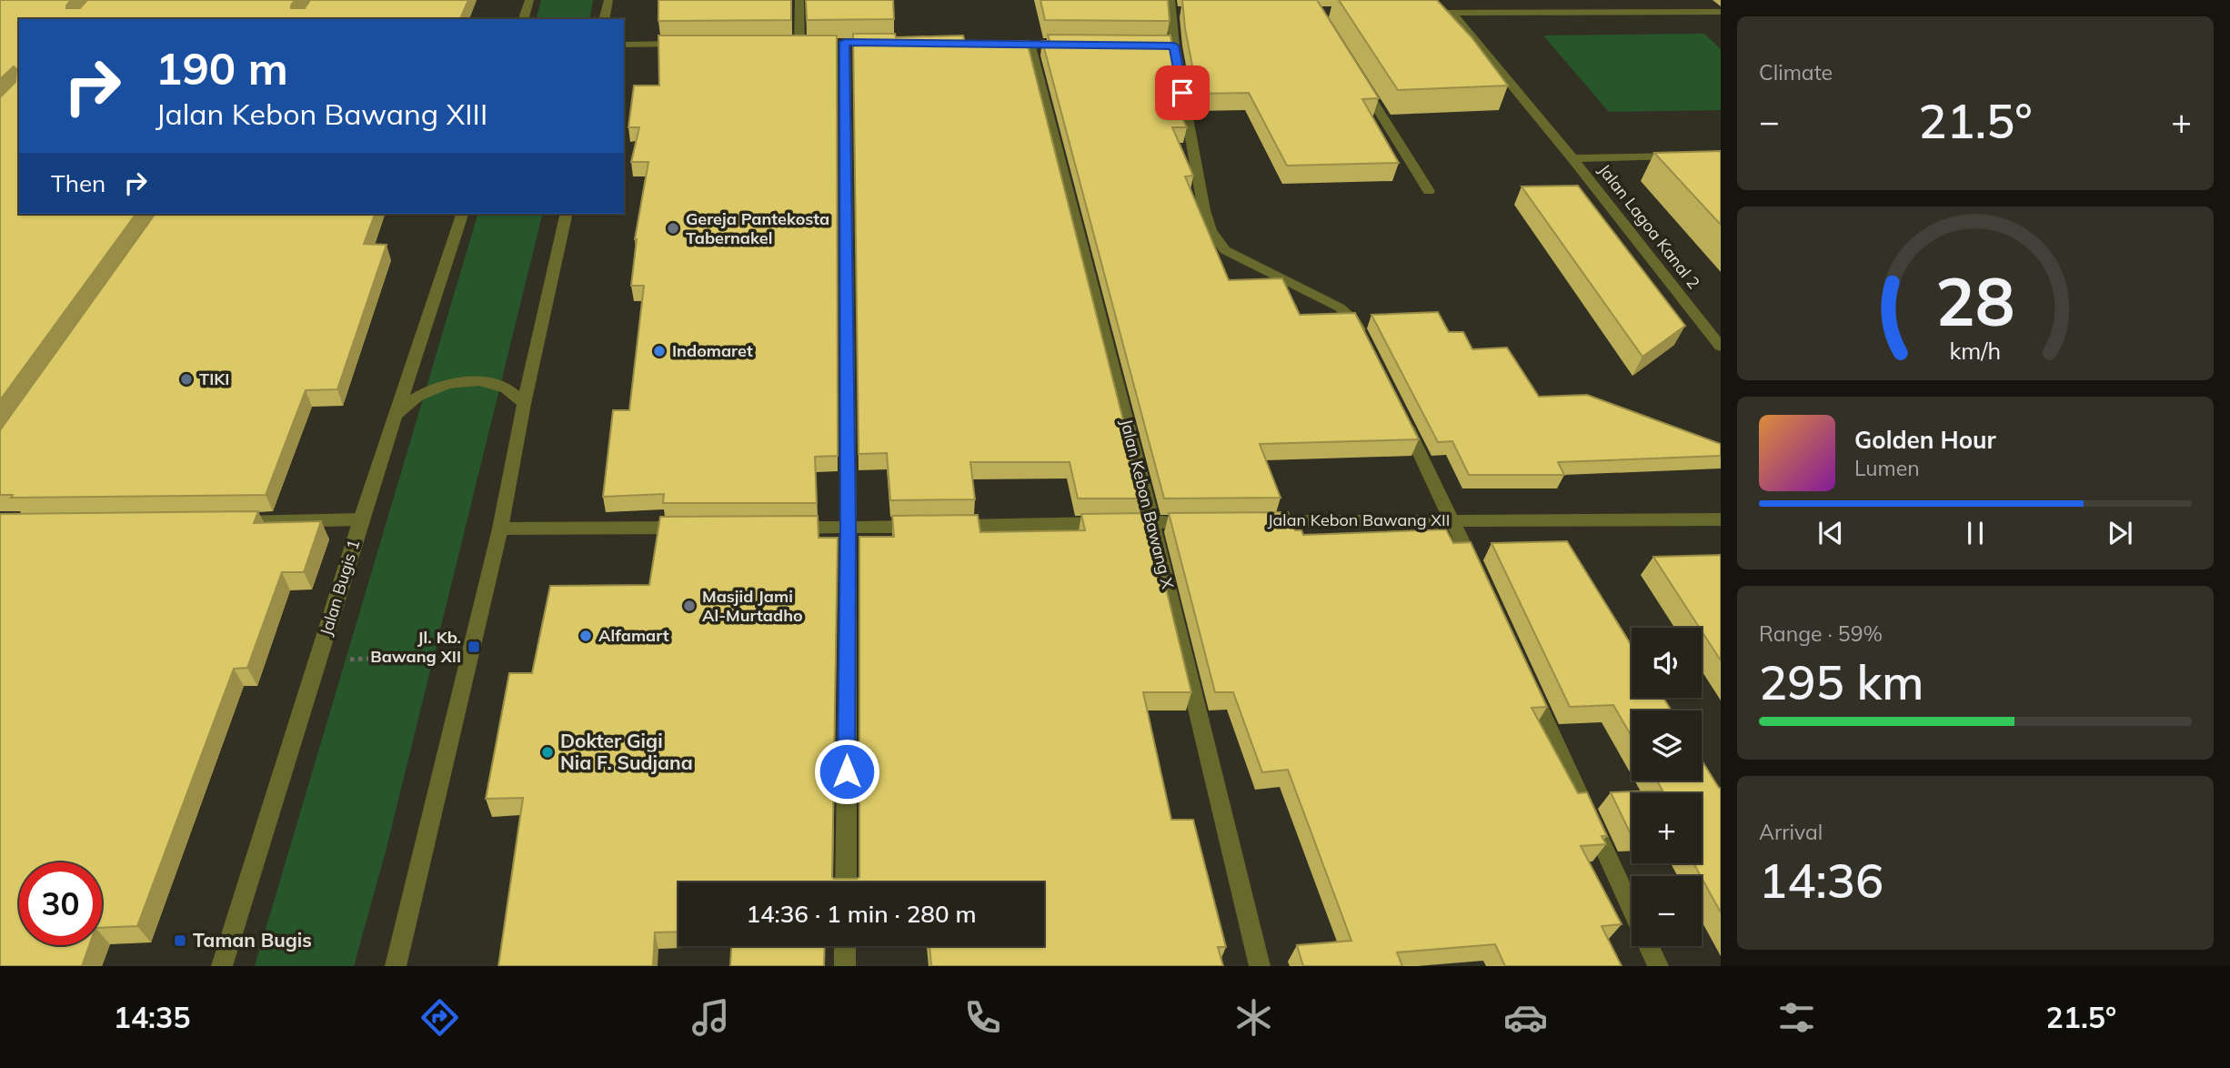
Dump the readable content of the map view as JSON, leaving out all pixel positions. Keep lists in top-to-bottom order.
{
  "streets": {
    "street": [
      "Jalan Lagoa Kanal 2",
      "Jalan Kebon Bawang X",
      "Jalan Kebon Bawang XII",
      "Jalan Bugis 1"
    ]
  },
  "places": {
    "other": [
      "Gereja Pantekosta Tabernakel",
      "Indomaret",
      "TIKI",
      "Masjid Jami Al-Murtadho",
      "Alfamart",
      "Dokter Gigi Nia F. Sudjana"
    ],
    "transit": ["Jl. Kb. Bawang XII", "Taman Bugis"]
  },
  "page": {
    "tile": [
      "Climate",
      ["Range · 59%", "295 km"],
      ["Arrival", "14:36"]
    ],
    "turn": ["190 m", "Jalan Kebon Bawang XIII"],
    "heat": ["−", "21.5°", "+"],
    "then": "Then",
    "song": ["Golden Hour", "Lumen"],
    "map_buttons": ["+", "−"],
    "limit": "30",
    "trip": "14:36 · 1 min · 280 m",
    "tabs": ["14:35", "21.5°"],
    "gauge": ["28", "km/h"]
  }
}
